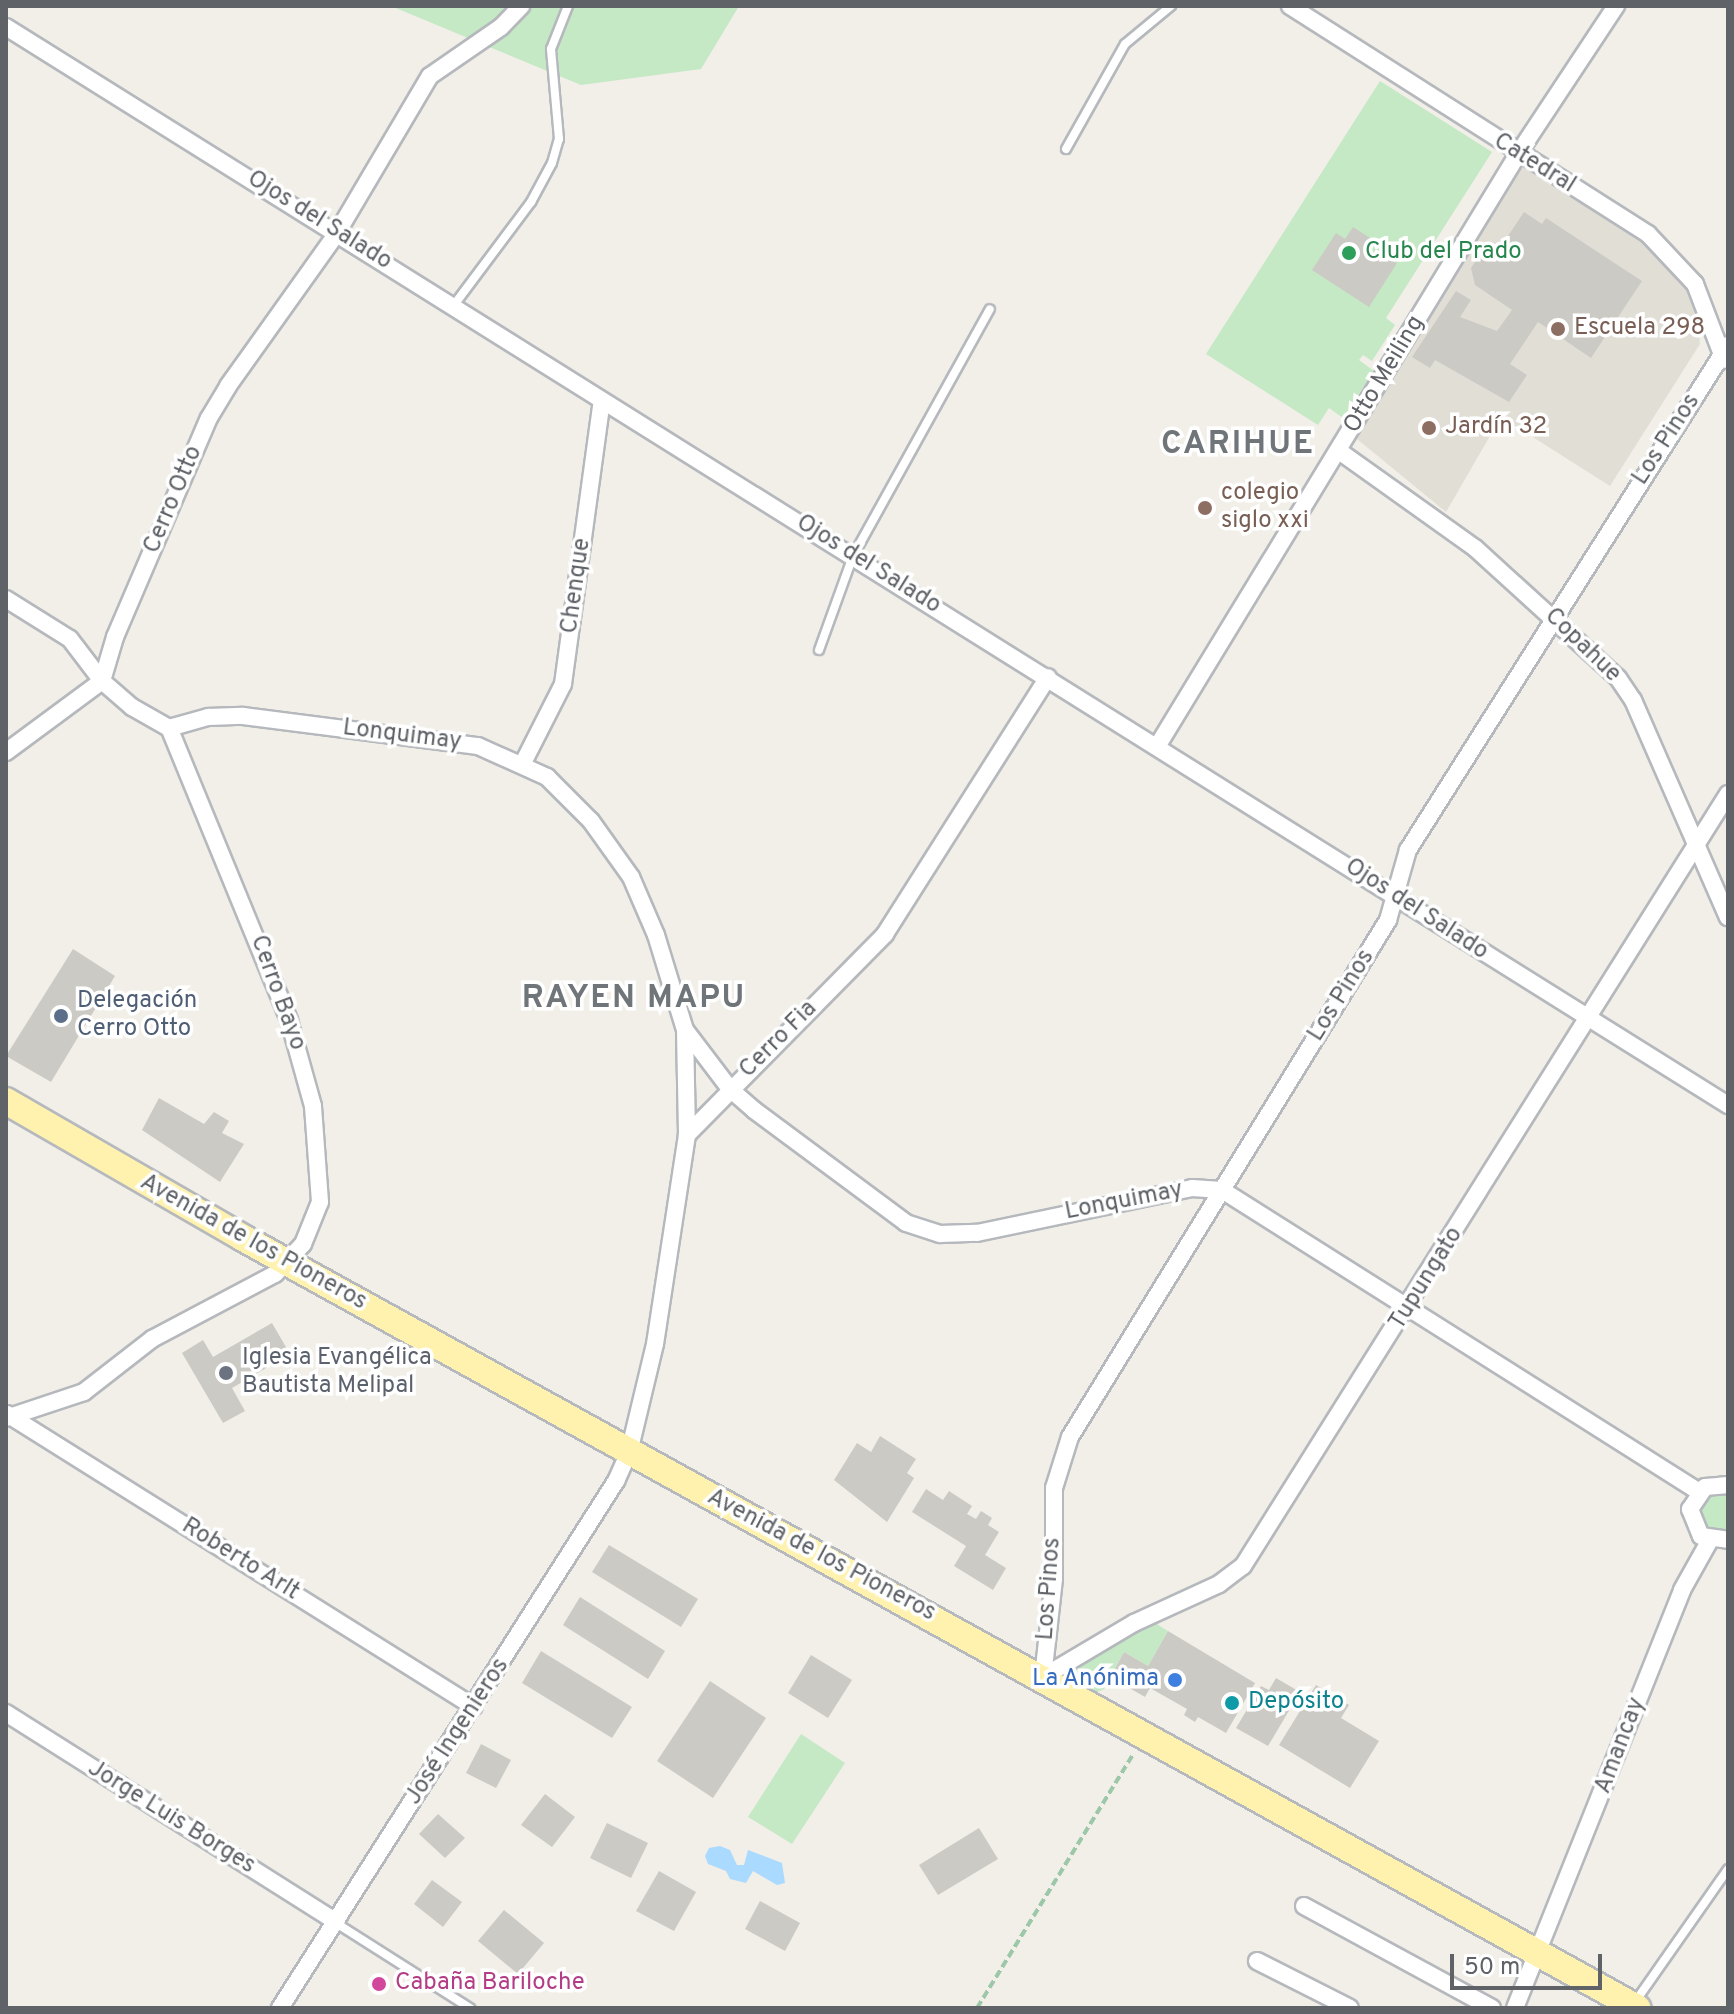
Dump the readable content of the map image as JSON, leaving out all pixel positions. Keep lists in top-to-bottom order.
{
  "streets": {
    "main road": ["Avenida de los Pioneros"],
    "street": [
      "Catedral",
      "Ojos del Salado",
      "Otto Meiling",
      "Los Pinos",
      "Cerro Otto",
      "Chenque",
      "Copahue",
      "Lonquimay",
      "Cerro Bayo",
      "Cerro Fia",
      "Tupungato",
      "Roberto Arlt",
      "José Ingenieros",
      "Amancay",
      "Jorge Luis Borges"
    ]
  },
  "crossings": [
    ["Catedral", "Otto Meiling"],
    ["Catedral", "Los Pinos"],
    ["Ojos del Salado", "Otto Meiling"],
    ["Ojos del Salado", "Los Pinos"],
    ["Ojos del Salado", "Cerro Otto"],
    ["Ojos del Salado", "Chenque"],
    ["Ojos del Salado", "Cerro Fia"],
    ["Ojos del Salado", "Tupungato"],
    ["Otto Meiling", "Copahue"],
    ["Los Pinos", "Copahue"],
    ["Los Pinos", "Lonquimay"],
    ["Los Pinos", "Avenida de los Pioneros"],
    ["Los Pinos", "Tupungato"],
    ["Chenque", "Lonquimay"],
    ["Copahue", "Tupungato"],
    ["Lonquimay", "Cerro Bayo"],
    ["Lonquimay", "Cerro Fia"],
    ["Cerro Bayo", "Avenida de los Pioneros"],
    ["Avenida de los Pioneros", "Tupungato"],
    ["Avenida de los Pioneros", "José Ingenieros"],
    ["Avenida de los Pioneros", "Amancay"],
    ["Roberto Arlt", "José Ingenieros"],
    ["José Ingenieros", "Jorge Luis Borges"]
  ],
  "districts": ["CARIHUE", "RAYEN MAPU"],
  "places": [
    "Club del Prado",
    "Escuela 298",
    "Jardín 32",
    "colegio siglo xxi",
    "Delegación Cerro Otto",
    "Iglesia Evangélica Bautista Melipal",
    "La Anónima",
    "Depósito",
    "Cabaña Bariloche"
  ],
  "scale_bar": "50 m"
}
